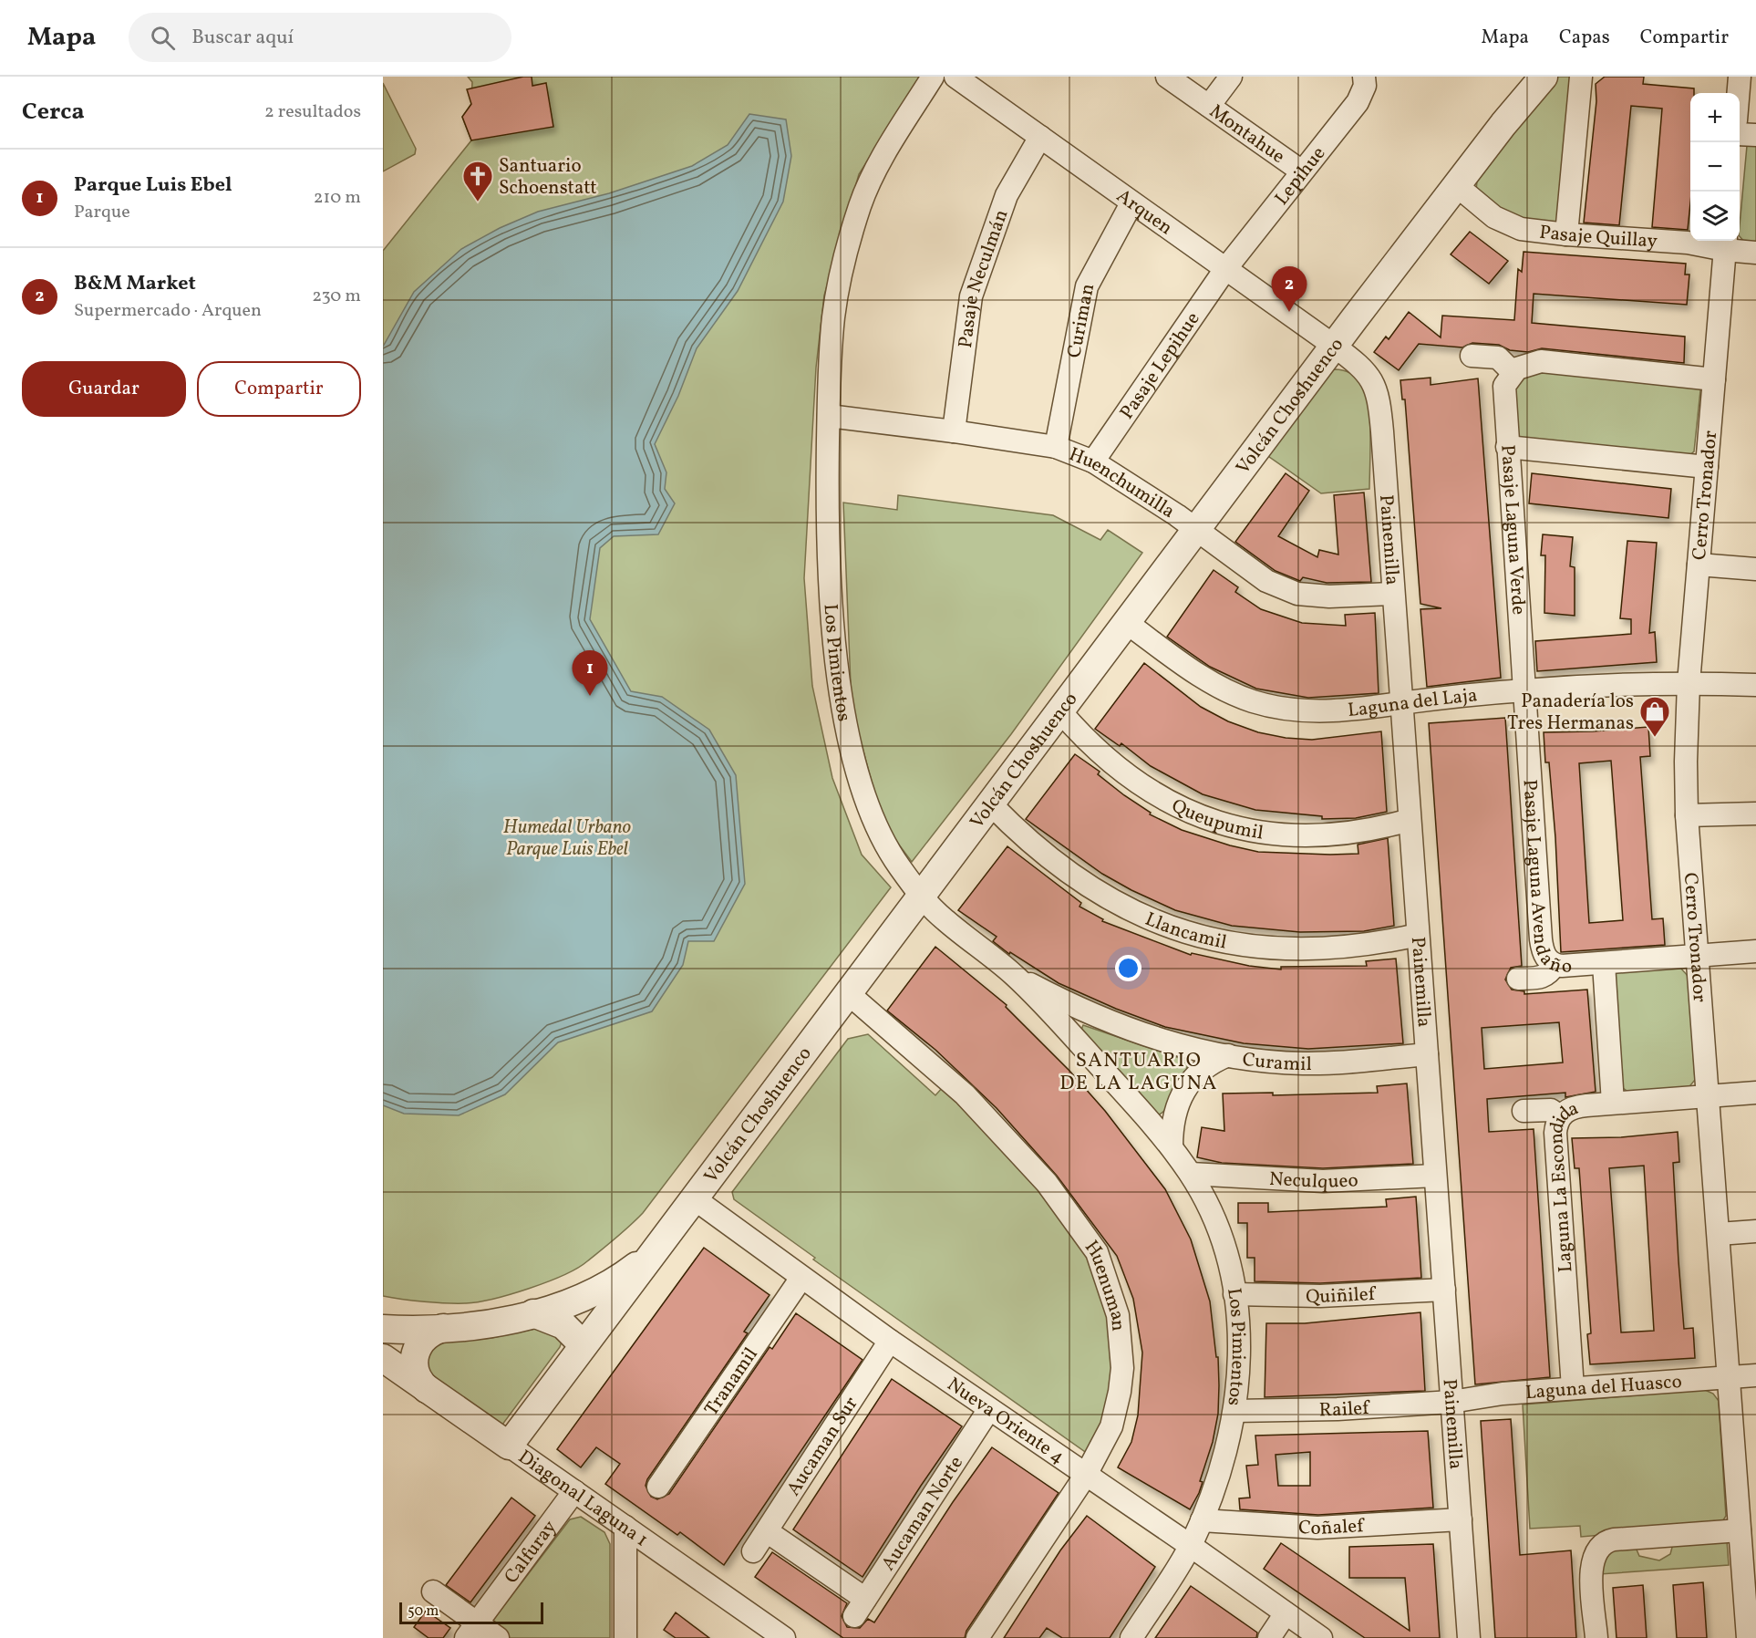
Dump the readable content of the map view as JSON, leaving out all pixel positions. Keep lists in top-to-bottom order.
{
  "streets": {
    "street": [
      "Montahue",
      "Lepihue",
      "Arquen",
      "Pasaje Quillay",
      "Pasaje Neculmán",
      "Curiman",
      "Pasaje Lepihue",
      "Volcán Choshuenco",
      "Huenchumilla",
      "Cerro Tronador",
      "Pasaje Laguna Verde",
      "Painemilla",
      "Los Pimientos",
      "Laguna del Laja",
      "Queupumil",
      "Pasaje Laguna Avendaño",
      "Llancamil",
      "Curamil",
      "Neculqueo",
      "Laguna La Escondida",
      "Huenuman",
      "Quiñilef",
      "Tranamil",
      "Laguna del Huasco",
      "Railef",
      "Nueva Oriente 4",
      "Aucaman Sur",
      "Diagonal Laguna 1",
      "Aucaman Norte",
      "Coñalef",
      "Calfuray"
    ]
  },
  "crossings": [
    ["Montahue", "Lepihue"],
    ["Lepihue", "Arquen"],
    ["Lepihue", "Pasaje Lepihue"],
    ["Arquen", "Pasaje Neculmán"],
    ["Arquen", "Curiman"],
    ["Arquen", "Pasaje Lepihue"],
    ["Arquen", "Volcán Choshuenco"],
    ["Arquen", "Painemilla"],
    ["Pasaje Quillay", "Volcán Choshuenco"],
    ["Pasaje Quillay", "Cerro Tronador"],
    ["Pasaje Neculmán", "Huenchumilla"],
    ["Curiman", "Huenchumilla"],
    ["Pasaje Lepihue", "Huenchumilla"],
    ["Volcán Choshuenco", "Huenchumilla"],
    ["Volcán Choshuenco", "Painemilla"],
    ["Volcán Choshuenco", "Los Pimientos"],
    ["Volcán Choshuenco", "Laguna del Laja"],
    ["Volcán Choshuenco", "Queupumil"],
    ["Volcán Choshuenco", "Llancamil"],
    ["Volcán Choshuenco", "Huenuman"],
    ["Volcán Choshuenco", "Nueva Oriente 4"],
    ["Volcán Choshuenco", "Diagonal Laguna 1"],
    ["Huenchumilla", "Painemilla"],
    ["Huenchumilla", "Los Pimientos"],
    ["Cerro Tronador", "Laguna del Laja"],
    ["Cerro Tronador", "Pasaje Laguna Avendaño"],
    ["Cerro Tronador", "Laguna La Escondida"],
    ["Cerro Tronador", "Laguna del Huasco"],
    ["Pasaje Laguna Verde", "Laguna del Laja"],
    ["Pasaje Laguna Verde", "Pasaje Laguna Avendaño"],
    ["Painemilla", "Laguna del Laja"],
    ["Painemilla", "Queupumil"],
    ["Painemilla", "Llancamil"],
    ["Painemilla", "Curamil"],
    ["Painemilla", "Neculqueo"],
    ["Painemilla", "Quiñilef"],
    ["Painemilla", "Laguna del Huasco"],
    ["Painemilla", "Railef"],
    ["Painemilla", "Coñalef"],
    ["Los Pimientos", "Curamil"],
    ["Los Pimientos", "Neculqueo"],
    ["Los Pimientos", "Quiñilef"],
    ["Los Pimientos", "Railef"],
    ["Los Pimientos", "Nueva Oriente 4"],
    ["Los Pimientos", "Coñalef"],
    ["Laguna del Laja", "Pasaje Laguna Avendaño"],
    ["Laguna La Escondida", "Laguna del Huasco"],
    ["Huenuman", "Nueva Oriente 4"],
    ["Tranamil", "Nueva Oriente 4"],
    ["Laguna del Huasco", "Railef"],
    ["Nueva Oriente 4", "Aucaman Sur"],
    ["Nueva Oriente 4", "Aucaman Norte"],
    ["Aucaman Sur", "Aucaman Norte"],
    ["Diagonal Laguna 1", "Calfuray"]
  ],
  "districts": ["SANTUARIO DE LA LAGUNA"],
  "parks": ["Humedal Urbano Parque Luis Ebel"],
  "places": {
    "church": ["Santuario Schoenstatt"],
    "shop": ["Panadería los Tres Hermanas"]
  },
  "scale_bar": "50 m",
  "page": {
    "header": "Mapa",
    "search": "Buscar aquí",
    "nav": ["Mapa", "Capas", "Compartir"],
    "heading": ["Cerca", "2 resultados"],
    "map_buttons": ["+", "−"],
    "list": [
      {
        "mark": "1",
        "name": "Parque Luis Ebel",
        "note": "Parque",
        "value": "210 m"
      },
      {
        "mark": "2",
        "name": "B&M Market",
        "note": "Supermercado · Arquen",
        "value": "230 m"
      }
    ],
    "pins": ["2", "1"],
    "buttons": ["Guardar", "Compartir"],
    "scale": "50 m"
  }
}
